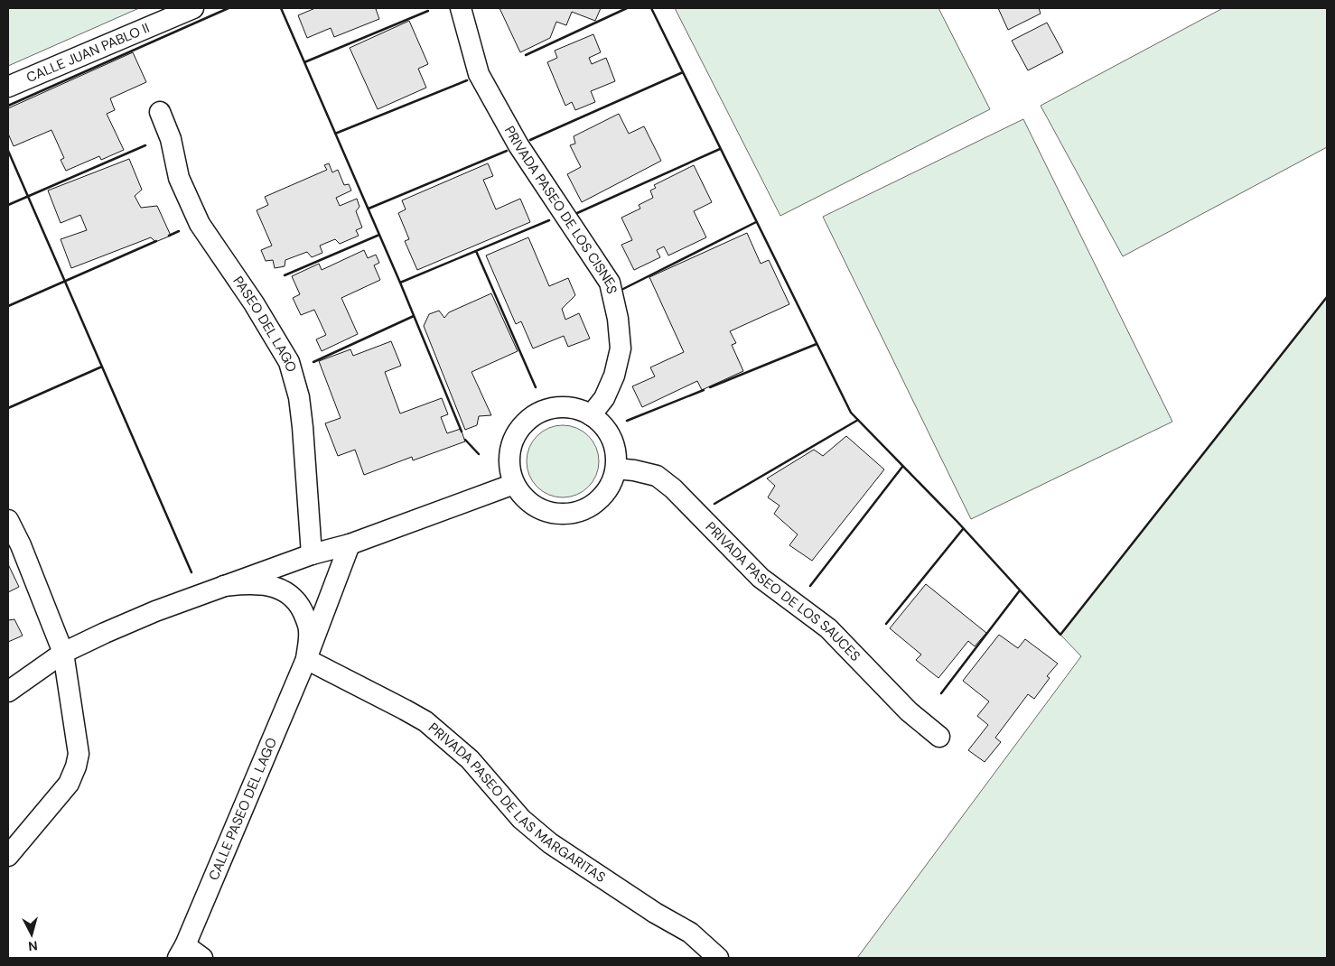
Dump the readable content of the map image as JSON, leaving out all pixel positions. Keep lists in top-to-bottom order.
{
  "streets": {
    "street": [
      "CALLE JUAN PABLO II",
      "PRIVADA PASEO DE LOS CISNES",
      "PASEO DEL LAGO",
      "PRIVADA PASEO DE LOS SAUCES",
      "PRIVADA PASEO DE LAS MARGARITAS",
      "CALLE PASEO DEL LAGO"
    ]
  },
  "crossings": [
    ["PRIVADA PASEO DE LOS CISNES", "PRIVADA PASEO DE LOS SAUCES"],
    ["PRIVADA PASEO DE LOS CISNES", "CALLE PASEO DEL LAGO"],
    ["PASEO DEL LAGO", "CALLE PASEO DEL LAGO"],
    ["PRIVADA PASEO DE LOS SAUCES", "CALLE PASEO DEL LAGO"],
    ["PRIVADA PASEO DE LAS MARGARITAS", "CALLE PASEO DEL LAGO"]
  ],
  "north": "bottom"
}
